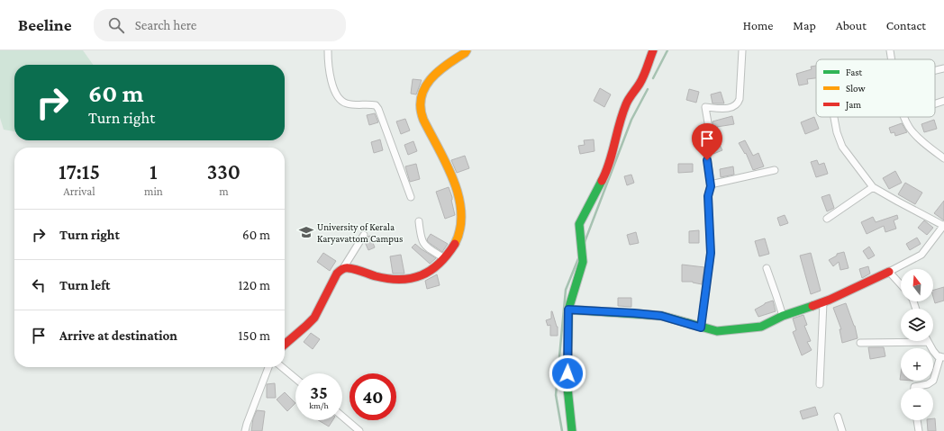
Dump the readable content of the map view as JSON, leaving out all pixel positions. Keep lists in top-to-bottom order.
{
  "places": {
    "school or university": ["University of Kerala Karyavattom Campus"]
  },
  "legend": ["Fast", "Slow", "Jam"],
  "north": "top",
  "page": {
    "header": "Beeline",
    "search": "Search here",
    "nav": [
      "Home",
      "Map",
      "About",
      "Contact"
    ],
    "turn": ["60 m", "Turn right"],
    "eta": [
      "17:15",
      "Arrival",
      "1",
      "min",
      "330",
      "m"
    ],
    "list": [
      {
        "name": "Turn right",
        "value": "60 m"
      },
      {
        "name": "Turn left",
        "value": "120 m"
      },
      {
        "name": "Arrive at destination",
        "value": "150 m"
      }
    ],
    "map_buttons": ["+", "−"],
    "speed": "35 km/h",
    "limit": "40"
  }
}
